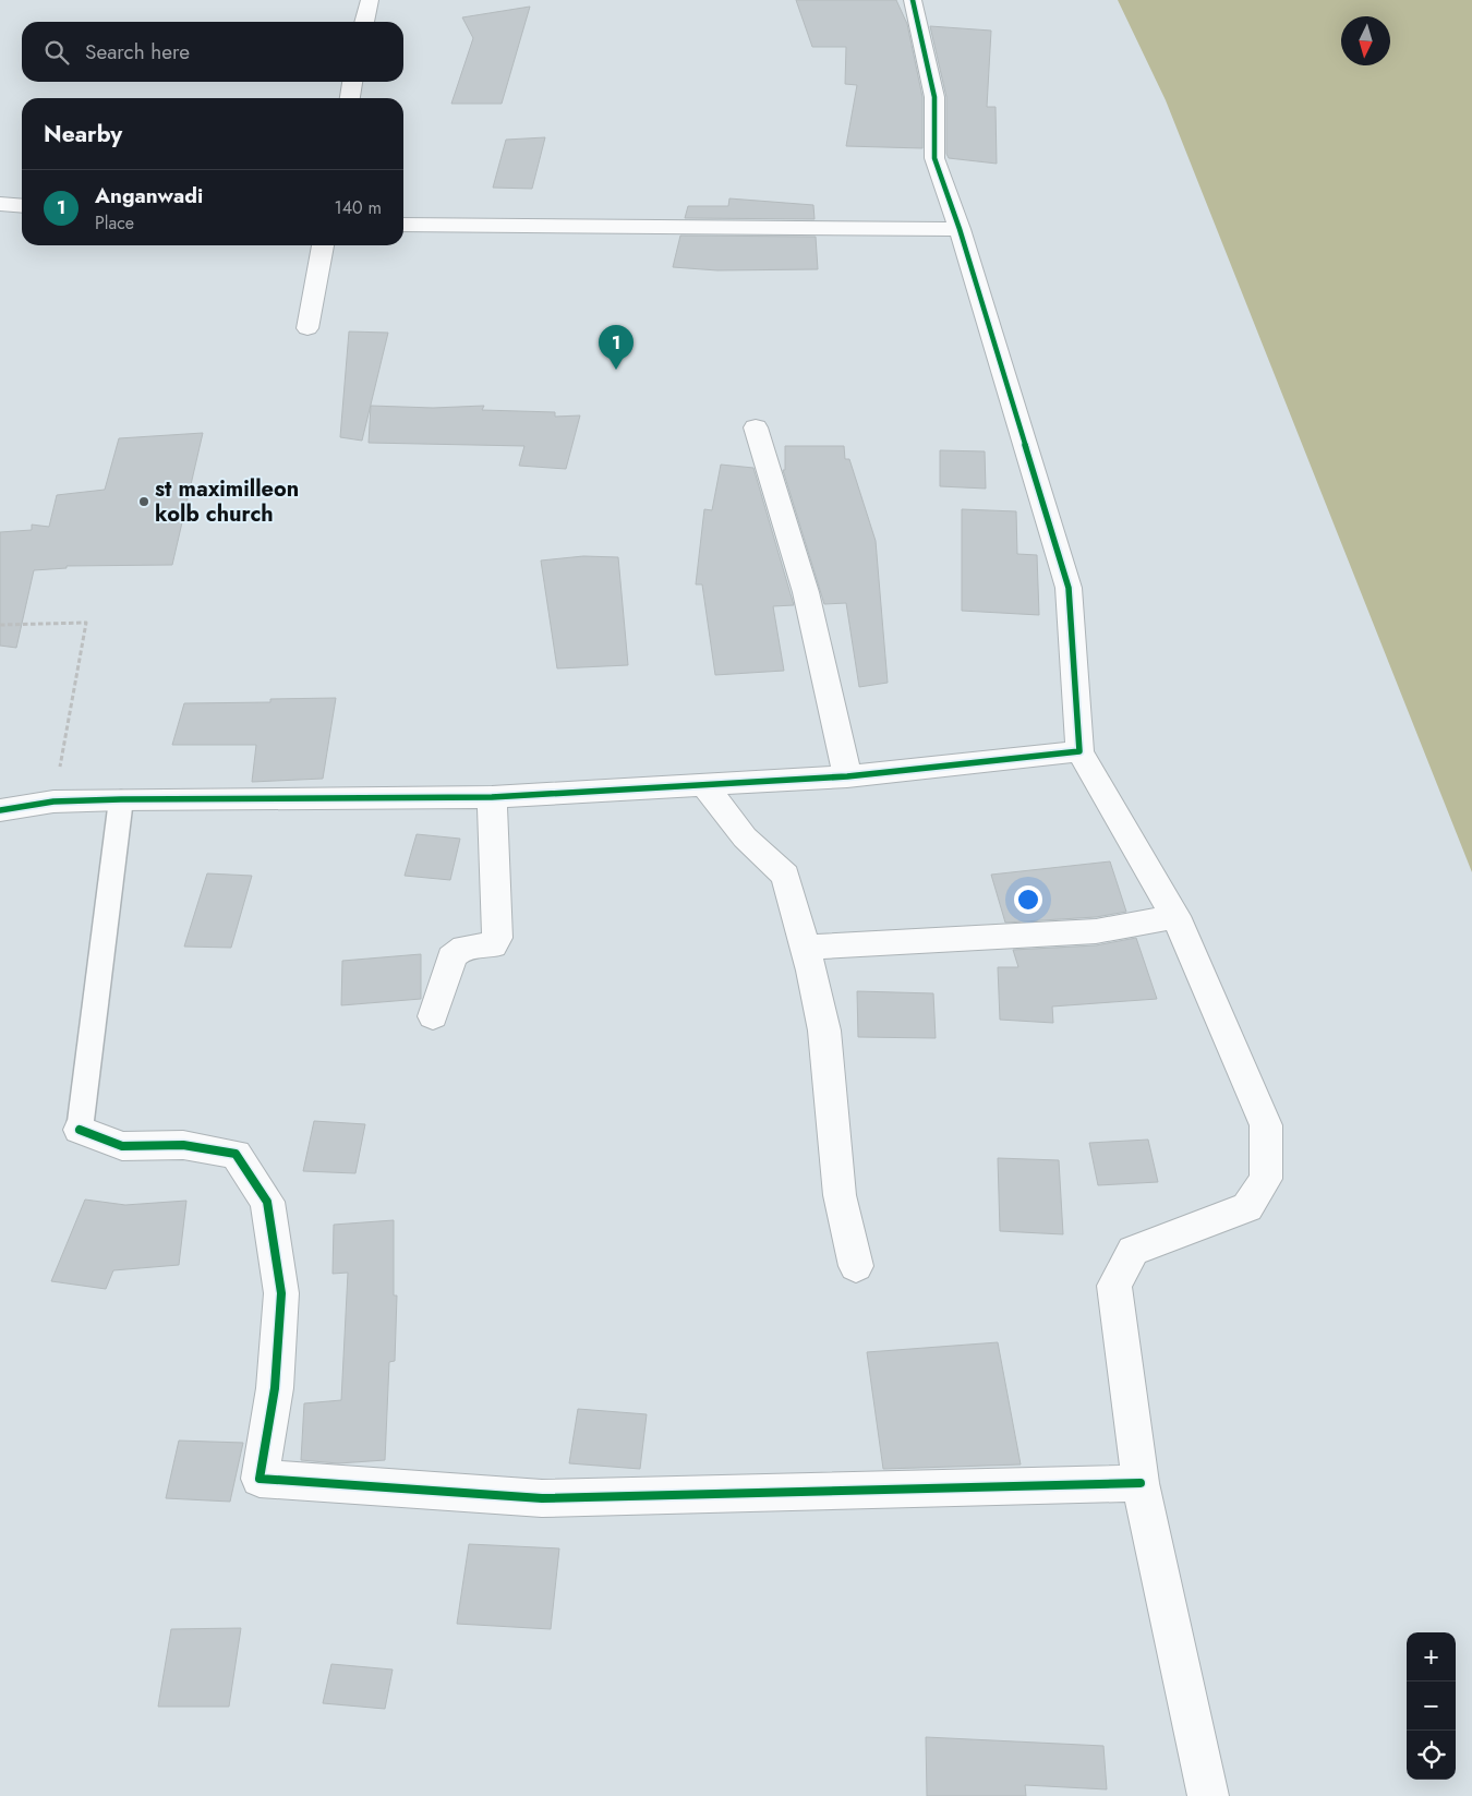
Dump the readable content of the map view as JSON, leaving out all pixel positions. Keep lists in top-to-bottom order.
{
  "places": ["st maximilleon kolb church"],
  "north": "bottom",
  "page": {
    "search": "Search here",
    "heading": "Nearby",
    "list": [
      {
        "mark": "1",
        "name": "Anganwadi",
        "note": "Place",
        "value": "140 m"
      }
    ],
    "pins": "1",
    "map_buttons": ["+", "−"]
  }
}
